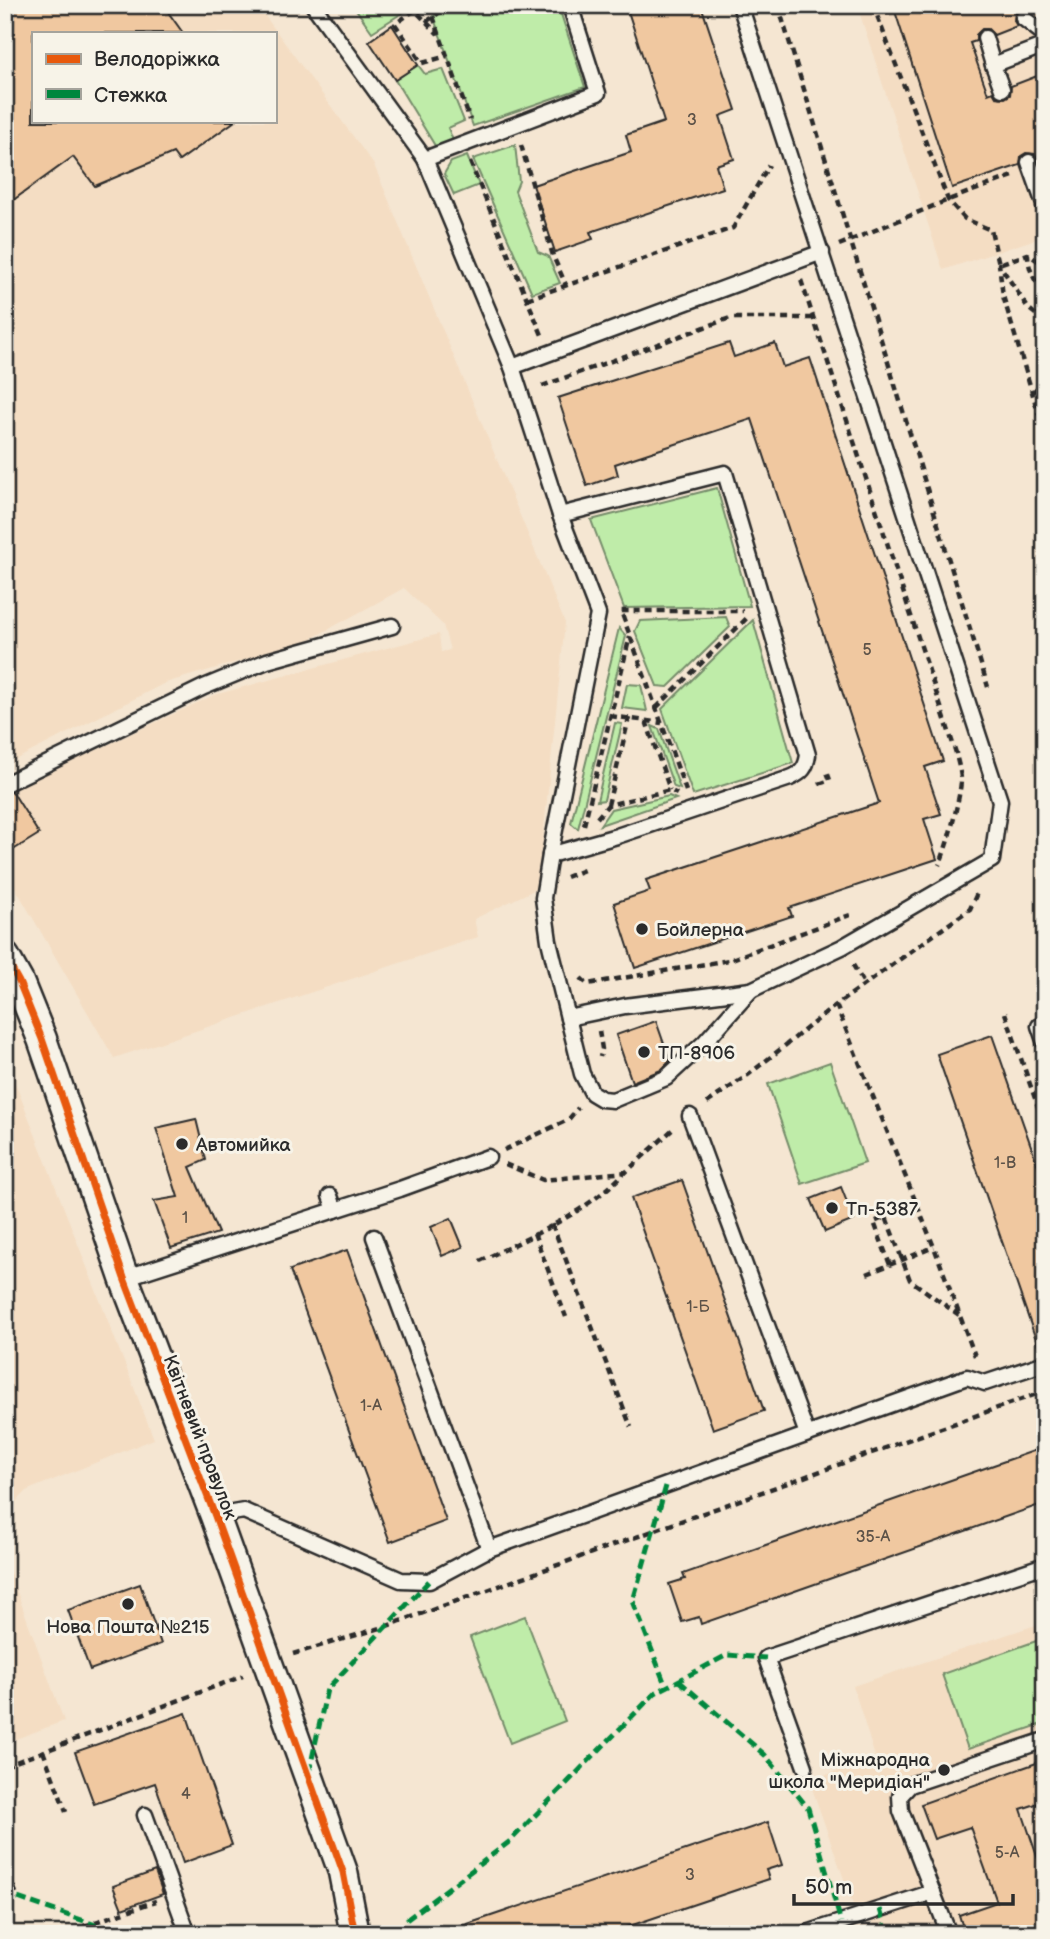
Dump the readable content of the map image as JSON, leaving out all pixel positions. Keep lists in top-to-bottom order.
{
  "streets": {
    "street": ["Квітневий провулок"]
  },
  "places": [
    "Бойлерна",
    "ТП-8906",
    "Автомийка",
    "Тп-5387",
    "Нова Пошта №215",
    "Міжнародна школа \"Меридіан\""
  ],
  "house_numbers": [
    "3",
    "5",
    "1-В",
    "1",
    "1-Б",
    "1-А",
    "35-А",
    "4",
    "5-А",
    "3"
  ],
  "legend": ["Велодоріжка", "Стежка"],
  "scale_bar": "50 m"
}
